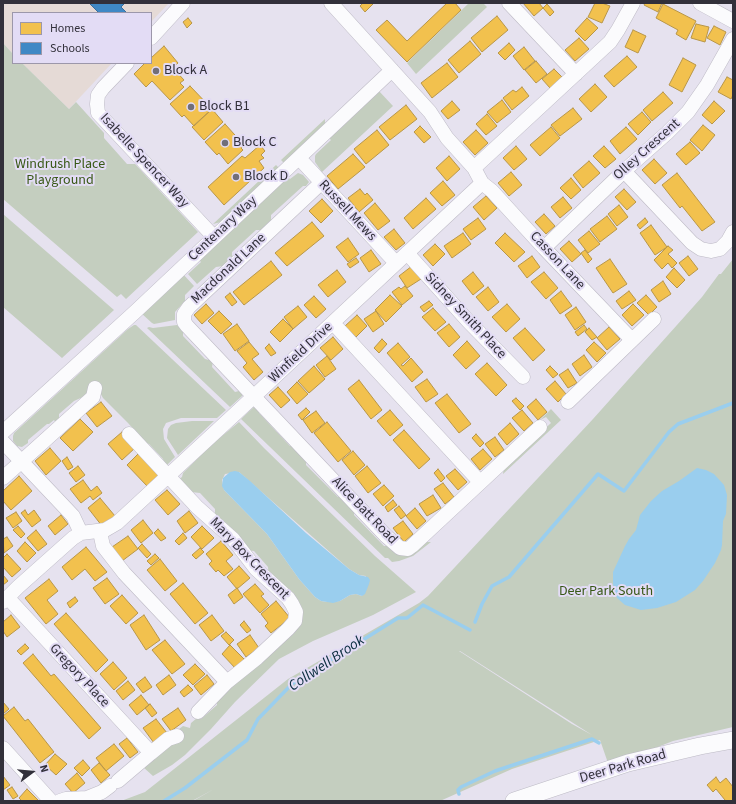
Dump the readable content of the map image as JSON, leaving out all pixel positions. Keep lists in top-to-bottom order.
{
  "streets": {
    "street": [
      "Olley Crescent",
      "Isabelle Spencer Way",
      "Russell Mews",
      "Centenary Way",
      "Casson Lane",
      "Macdonald Lane",
      "Sidney Smith Place",
      "Winfield Drive",
      "Alice Batt Road",
      "Mary Box Crescent",
      "Gregory Place",
      "Deer Park Road"
    ]
  },
  "crossings": [
    ["Olley Crescent", "Casson Lane"],
    ["Isabelle Spencer Way", "Centenary Way"],
    ["Russell Mews", "Centenary Way"],
    ["Russell Mews", "Macdonald Lane"],
    ["Russell Mews", "Winfield Drive"],
    ["Casson Lane", "Winfield Drive"],
    ["Macdonald Lane", "Winfield Drive"],
    ["Macdonald Lane", "Alice Batt Road"],
    ["Sidney Smith Place", "Winfield Drive"],
    ["Winfield Drive", "Alice Batt Road"],
    ["Winfield Drive", "Mary Box Crescent"]
  ],
  "water": ["Collwell Brook"],
  "parks": ["Windrush Place Playground", "Deer Park South"],
  "places": [
    "Block A",
    "Block B1",
    "Block C",
    "Block D"
  ],
  "legend": ["Homes", "Schools"],
  "north": "right"
}
